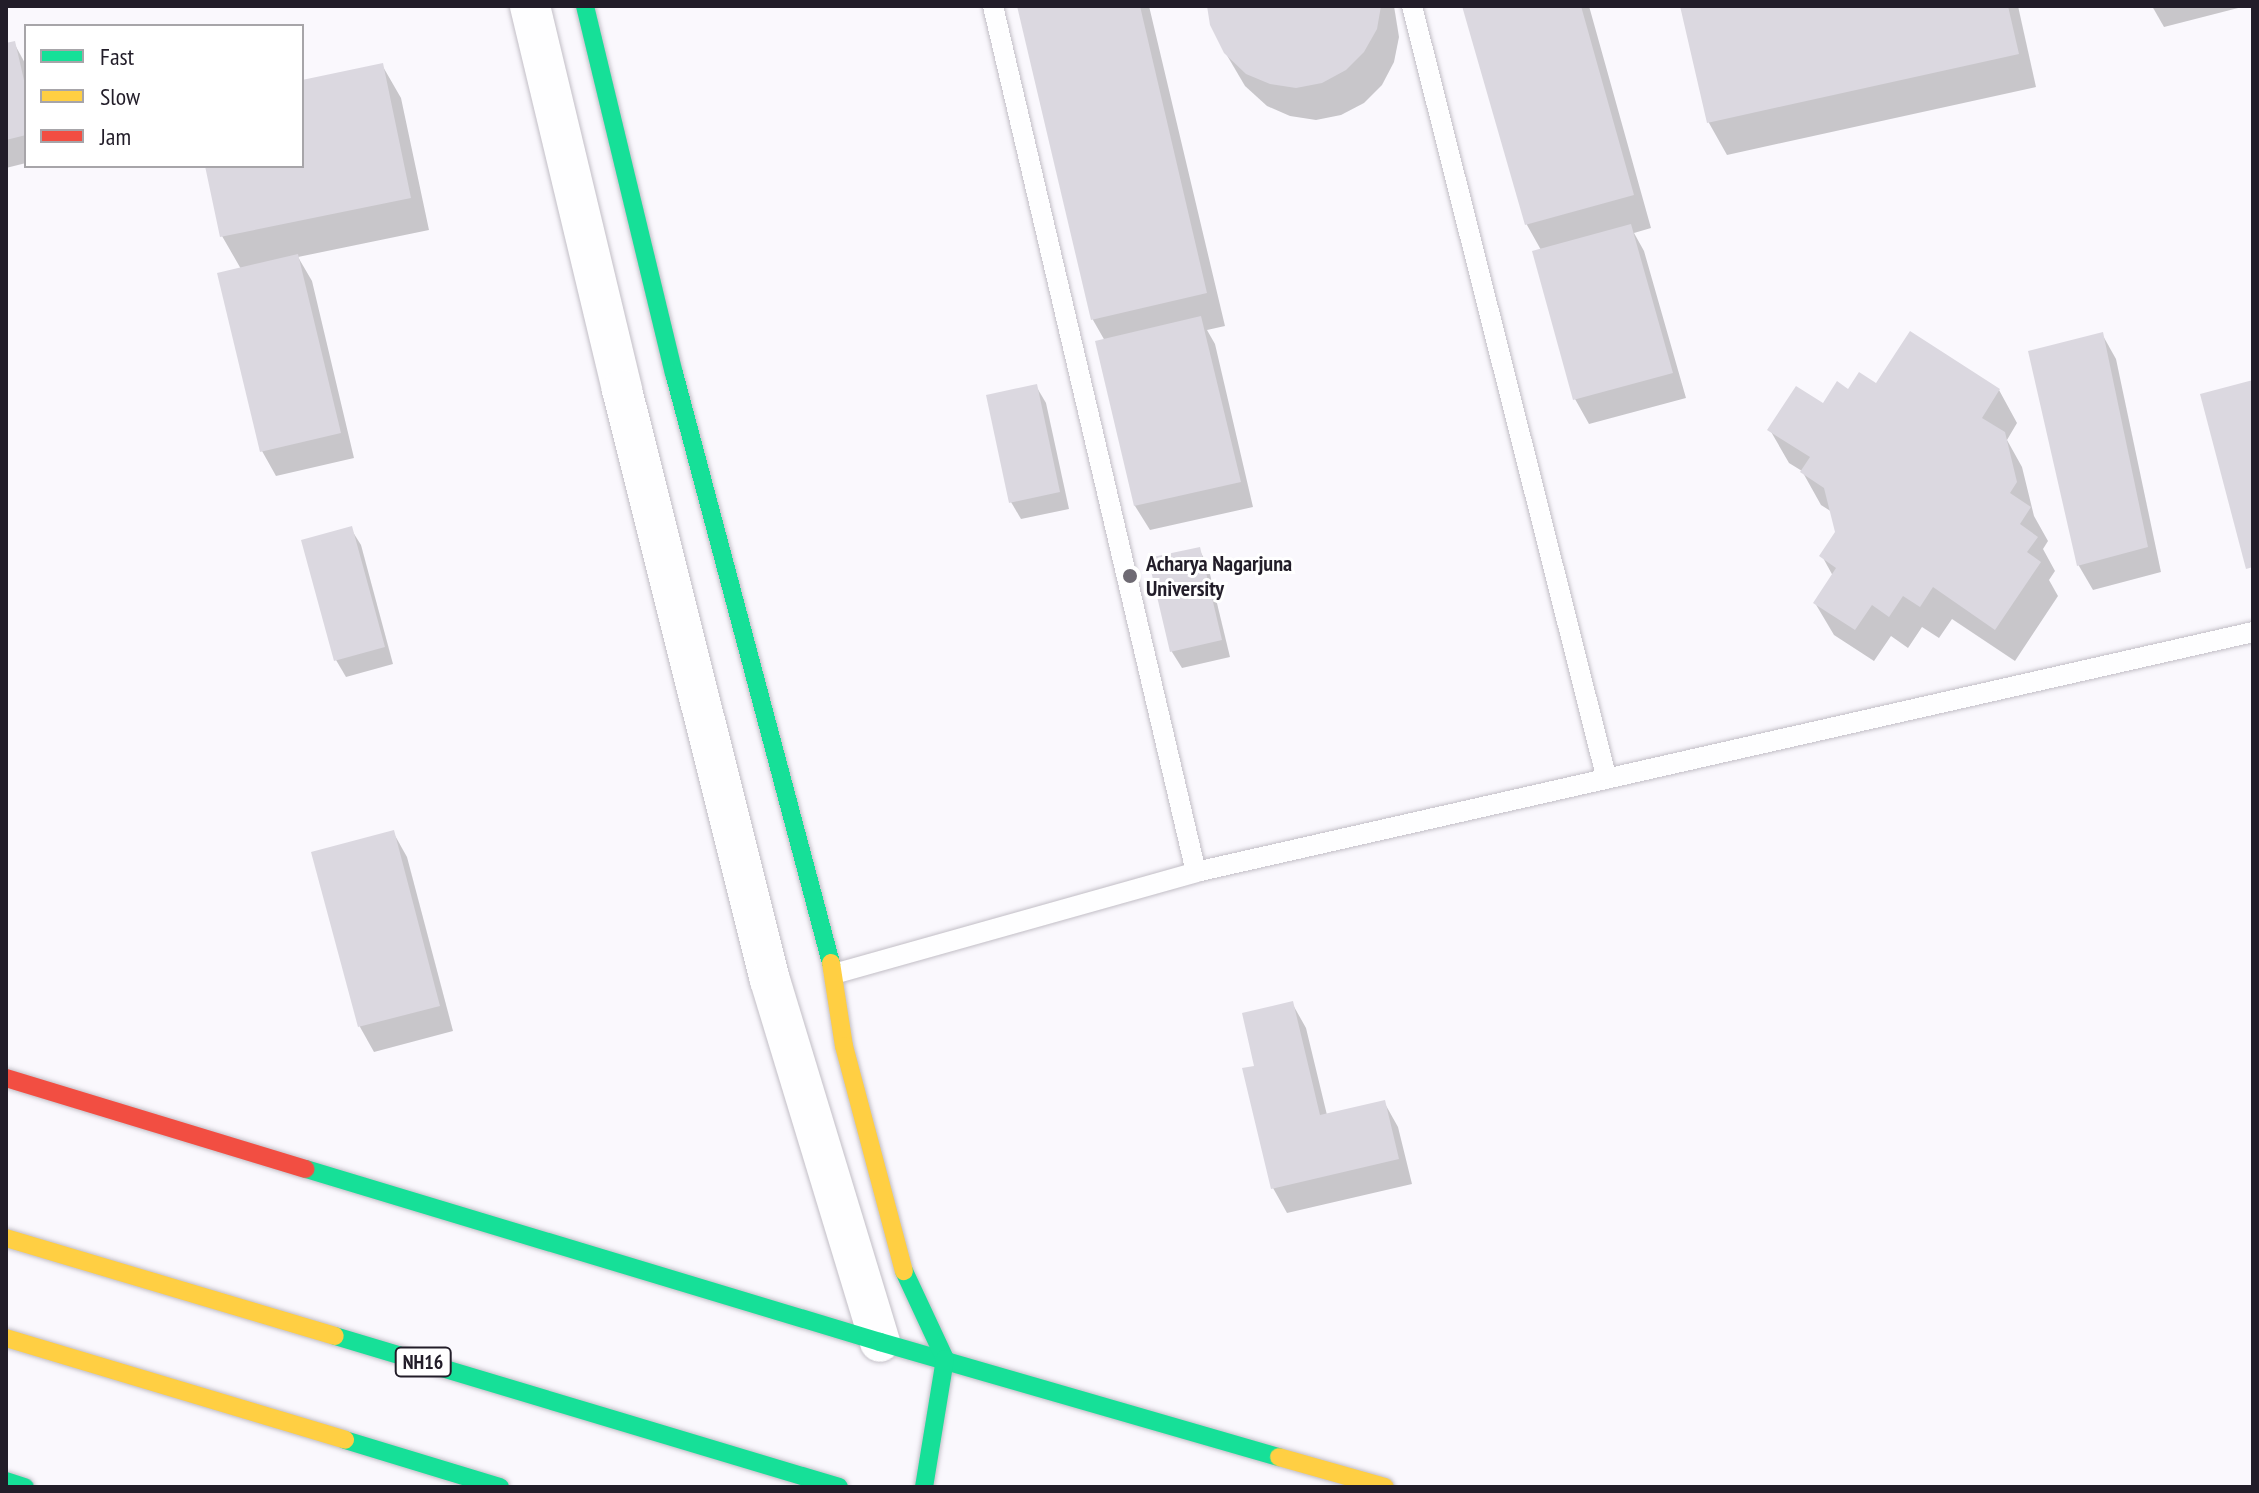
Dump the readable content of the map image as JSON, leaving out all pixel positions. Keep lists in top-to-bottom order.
{
  "streets": {
    "main road": ["NH16"]
  },
  "places": ["Acharya Nagarjuna University"],
  "legend": ["Fast", "Slow", "Jam"]
}
